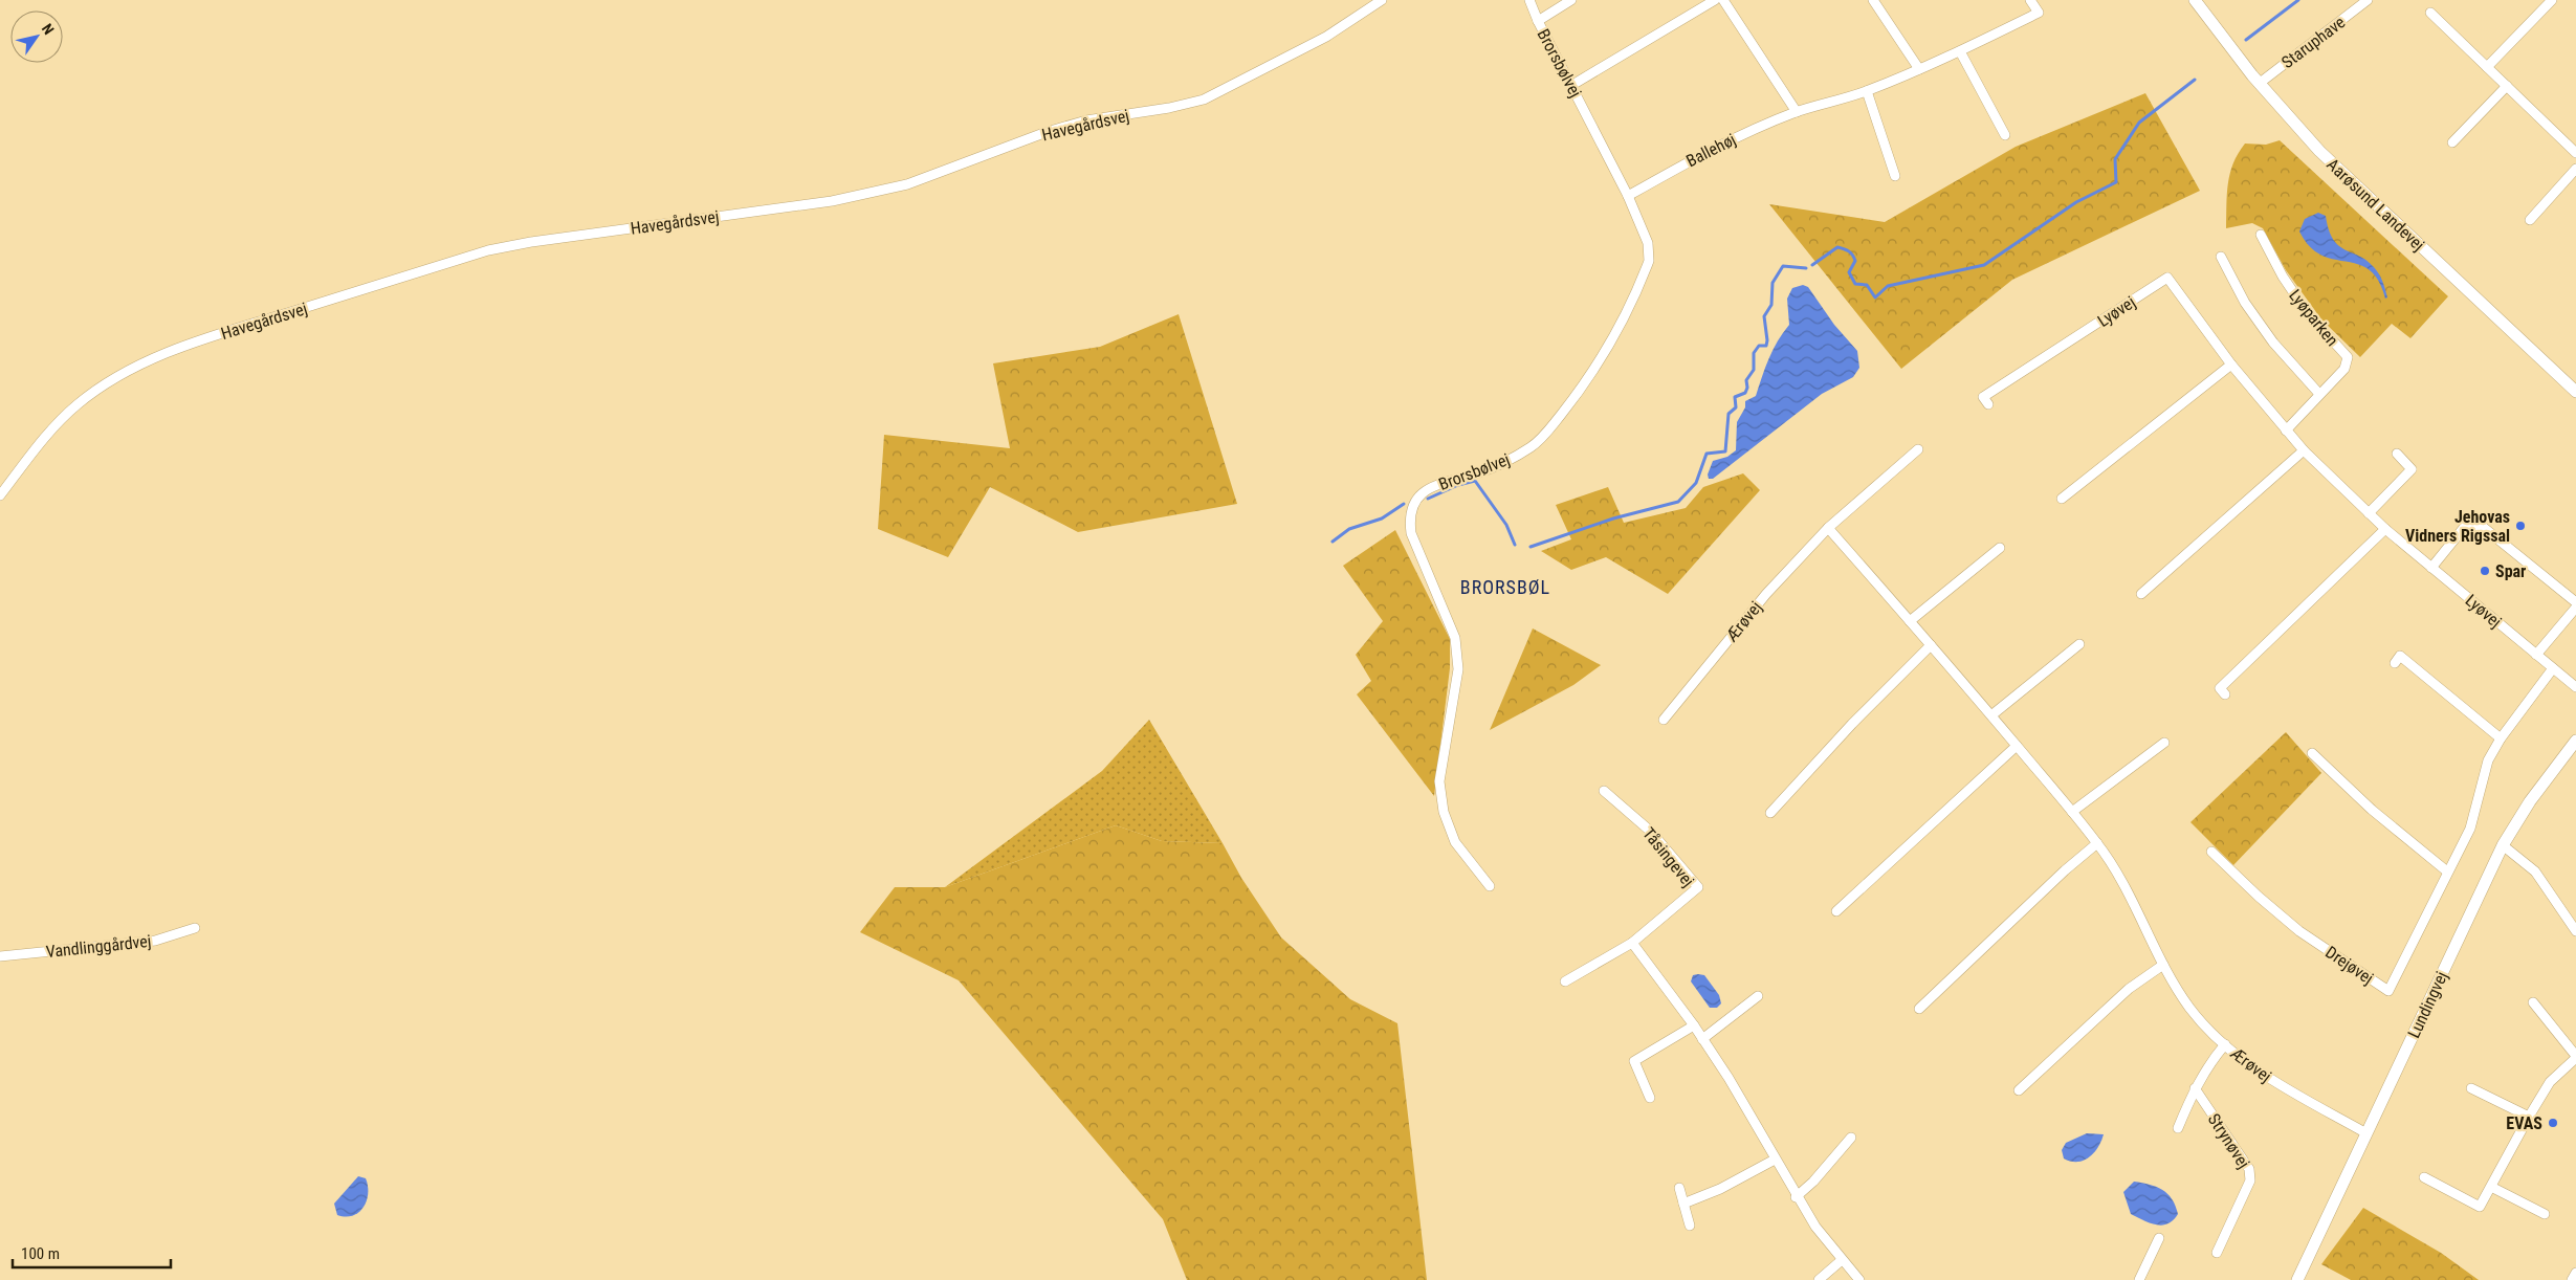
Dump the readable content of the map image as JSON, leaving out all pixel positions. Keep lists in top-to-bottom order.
{
  "streets": {
    "street": [
      "Staruphave",
      "Brorsbølvej",
      "Havegårdsvej",
      "Ballehøj",
      "Aarøsund Landevej",
      "Lyøvej",
      "Lyøparken",
      "Ærøvej",
      "Tåsingevej",
      "Vandlinggårdvej",
      "Drejøvej",
      "Lundingvej",
      "Strynøvej"
    ]
  },
  "crossings": [
    ["Staruphave", "Aarøsund Landevej"],
    ["Brorsbølvej", "Ballehøj"],
    ["Lyøvej", "Lyøparken"],
    ["Lyøvej", "Drejøvej"],
    ["Ærøvej", "Lundingvej"],
    ["Ærøvej", "Strynøvej"]
  ],
  "districts": ["BRORSBØL"],
  "places": ["Jehovas Vidners Rigssal", "Spar", "EVAS"],
  "scale_bar": "100 m",
  "north": "top right"
}
